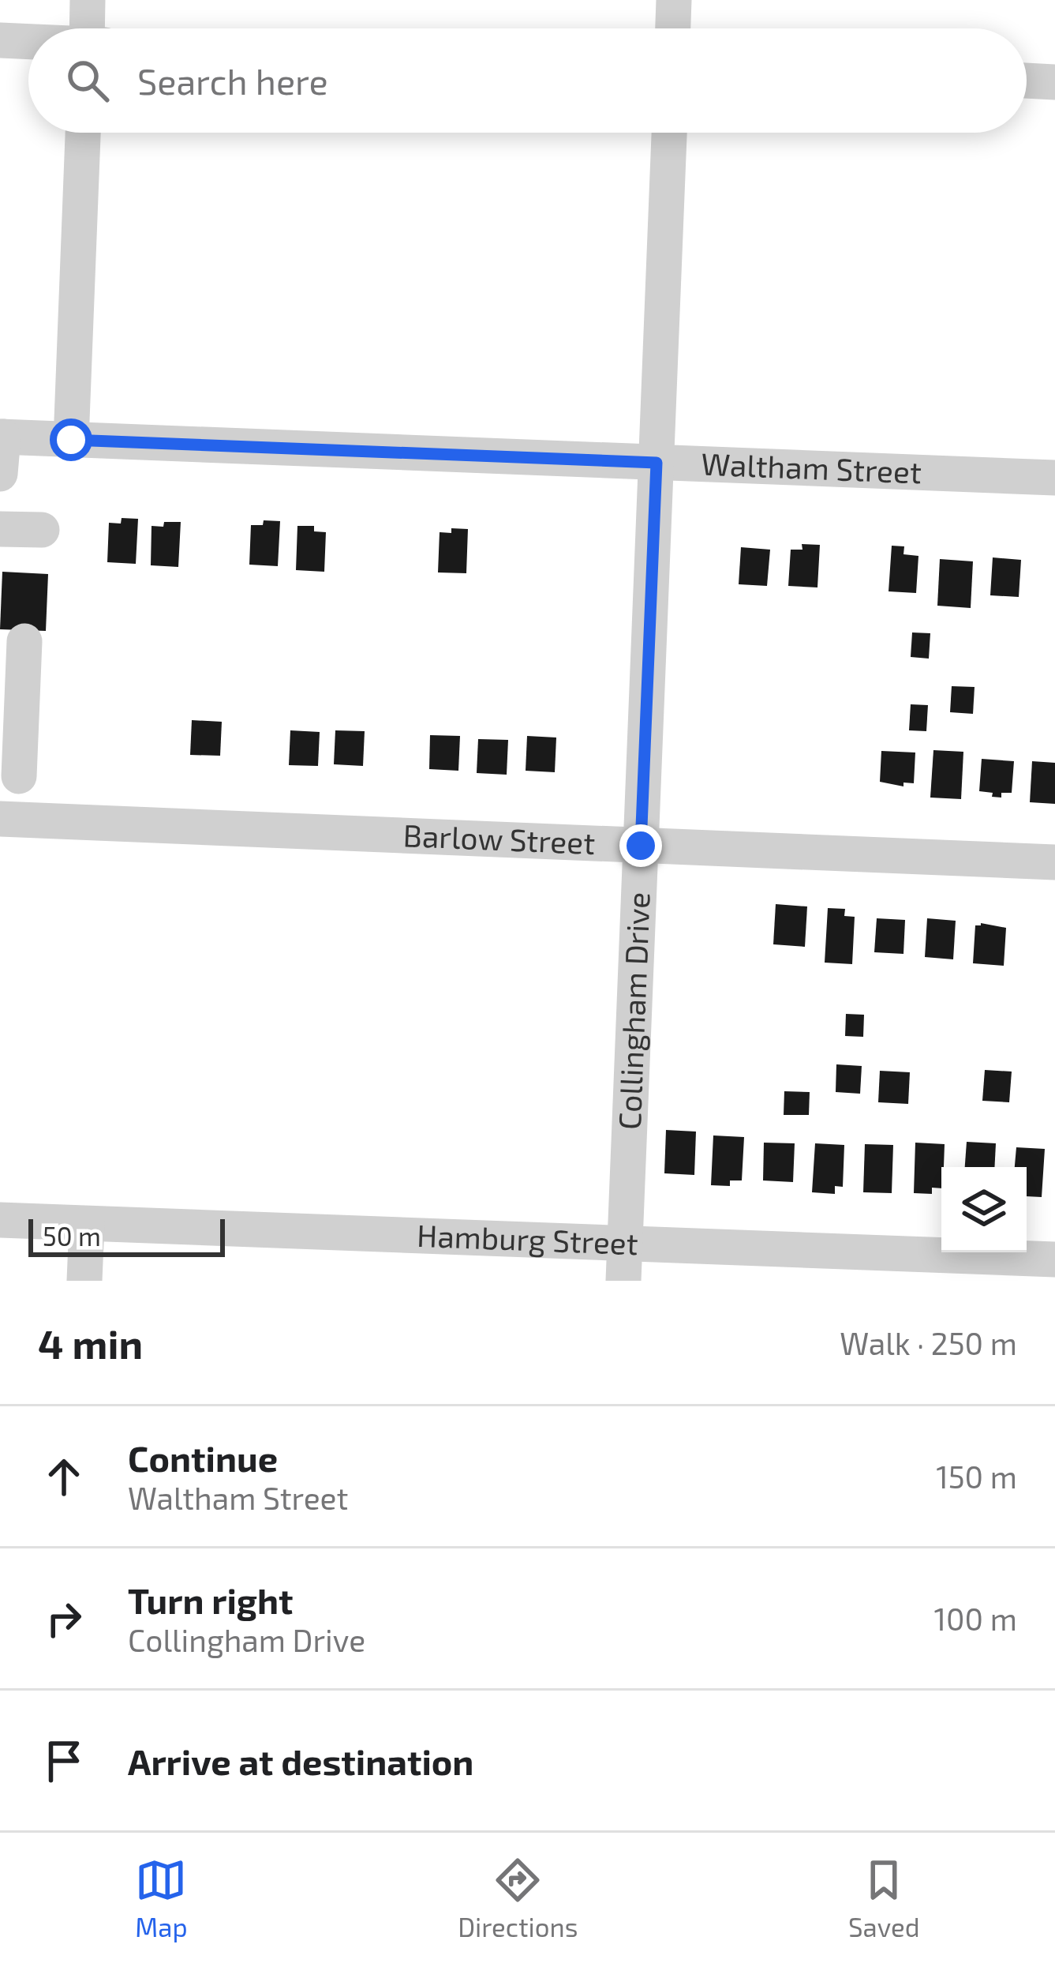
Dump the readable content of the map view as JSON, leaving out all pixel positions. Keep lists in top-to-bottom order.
{
  "streets": {
    "street": [
      "Waltham Street",
      "Barlow Street",
      "Collingham Drive",
      "Hamburg Street"
    ]
  },
  "crossings": [
    ["Waltham Street", "Collingham Drive"],
    ["Barlow Street", "Collingham Drive"],
    ["Collingham Drive", "Hamburg Street"]
  ],
  "scale_bar": "50 m",
  "page": {
    "search": "Search here",
    "scale": "50 m",
    "heading": ["4 min", "Walk · 250 m"],
    "list": [
      ["Continue", "Waltham Street", "150 m"],
      ["Turn right", "Collingham Drive", "100 m"],
      "Arrive at destination"
    ],
    "nav": ["Map", "Directions", "Saved"]
  }
}
